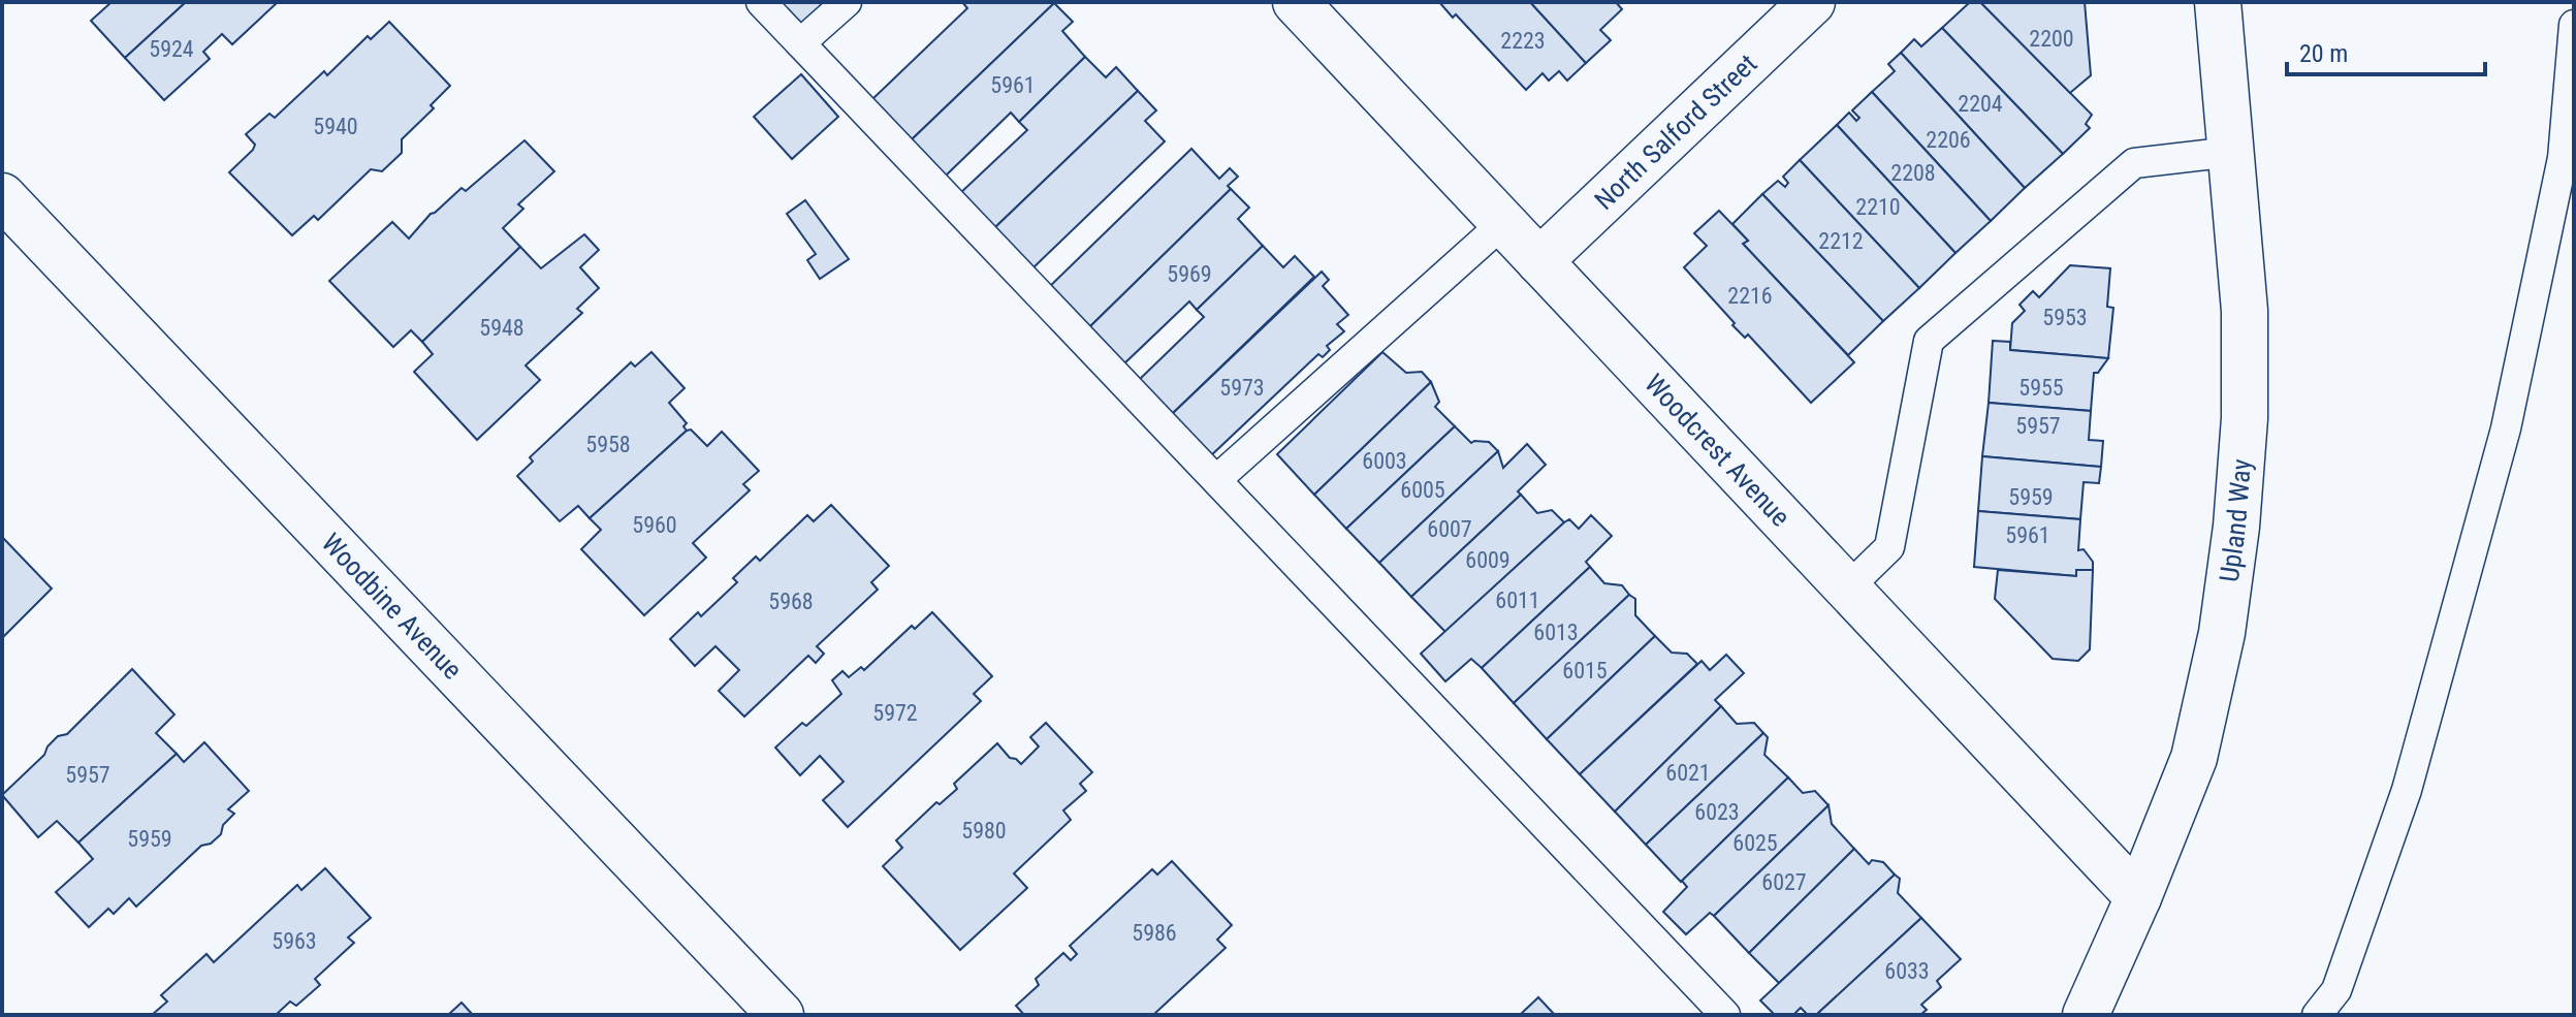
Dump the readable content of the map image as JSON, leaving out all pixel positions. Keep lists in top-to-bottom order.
{
  "streets": {
    "street": [
      "North Salford Street",
      "Woodcrest Avenue",
      "Upland Way",
      "Woodbine Avenue"
    ]
  },
  "crossings": [
    ["North Salford Street", "Woodcrest Avenue"],
    ["Woodcrest Avenue", "Upland Way"]
  ],
  "house_numbers": [
    "2200",
    "2223",
    "5924",
    "5961",
    "2204",
    "5940",
    "2206",
    "2208",
    "2210",
    "2212",
    "5969",
    "2216",
    "5953",
    "5948",
    "5973",
    "5955",
    "5957",
    "5958",
    "6003",
    "6005",
    "5959",
    "5960",
    "6007",
    "5961",
    "6009",
    "6011",
    "5968",
    "6013",
    "6015",
    "5972",
    "6021",
    "5957",
    "6023",
    "5980",
    "5959",
    "6025",
    "6027",
    "5986",
    "5963",
    "6033"
  ],
  "scale_bar": "20 m"
}
